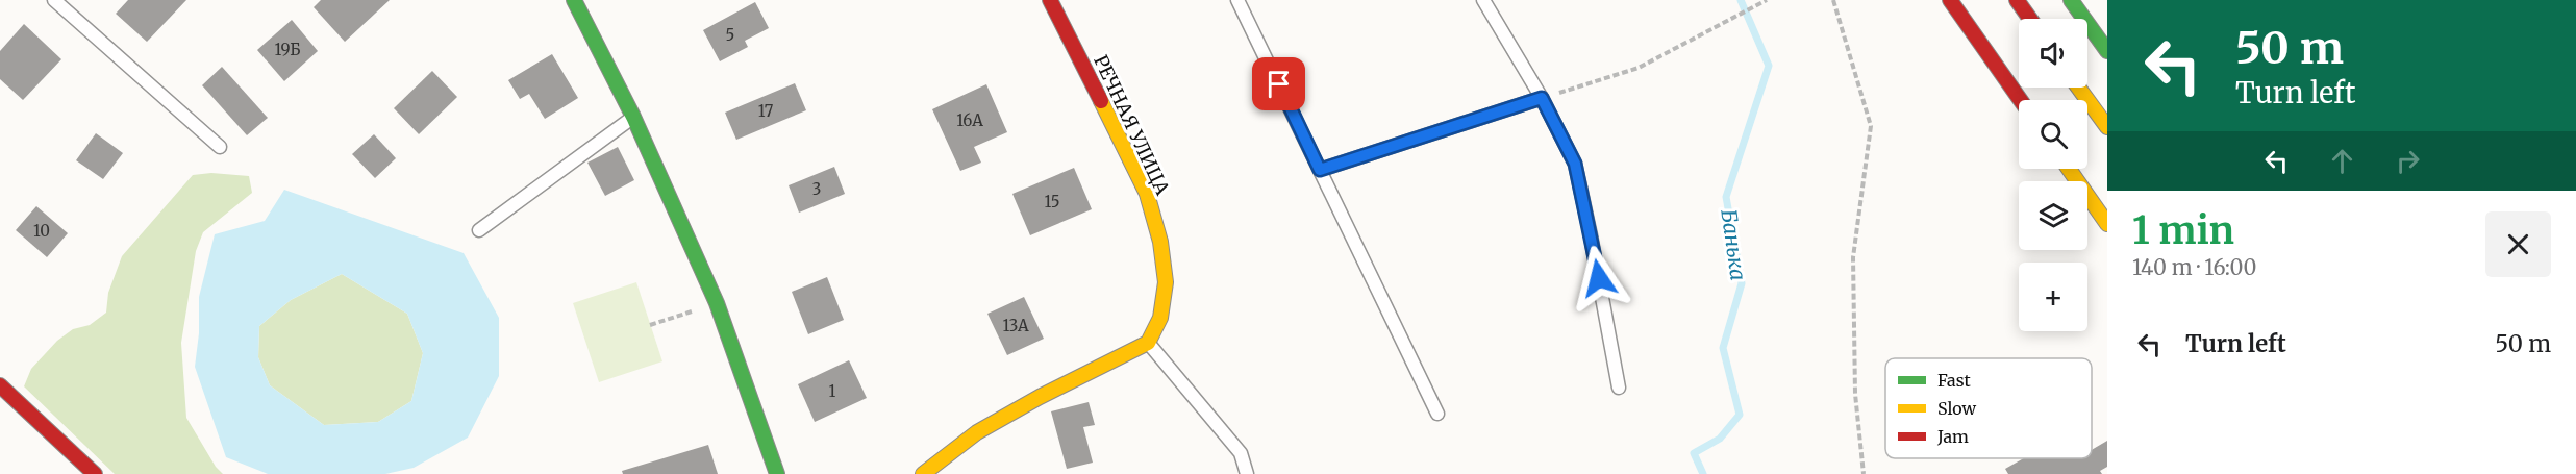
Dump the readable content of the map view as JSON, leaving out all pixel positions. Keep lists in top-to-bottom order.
{
  "streets": {
    "street": ["РЕЧНАЯ УЛИЦА"]
  },
  "water": ["Банька"],
  "house_numbers": [
    "5",
    "19Б",
    "17",
    "16А",
    "3",
    "15",
    "10",
    "13А",
    "1"
  ],
  "legend": ["Fast", "Slow", "Jam"],
  "page": {
    "turn": ["50 m", "Turn left"],
    "map_buttons": "+",
    "heading": ["1 min", "140 m · 16:00"],
    "list": [
      {
        "name": "Turn left",
        "value": "50 m"
      }
    ]
  }
}
